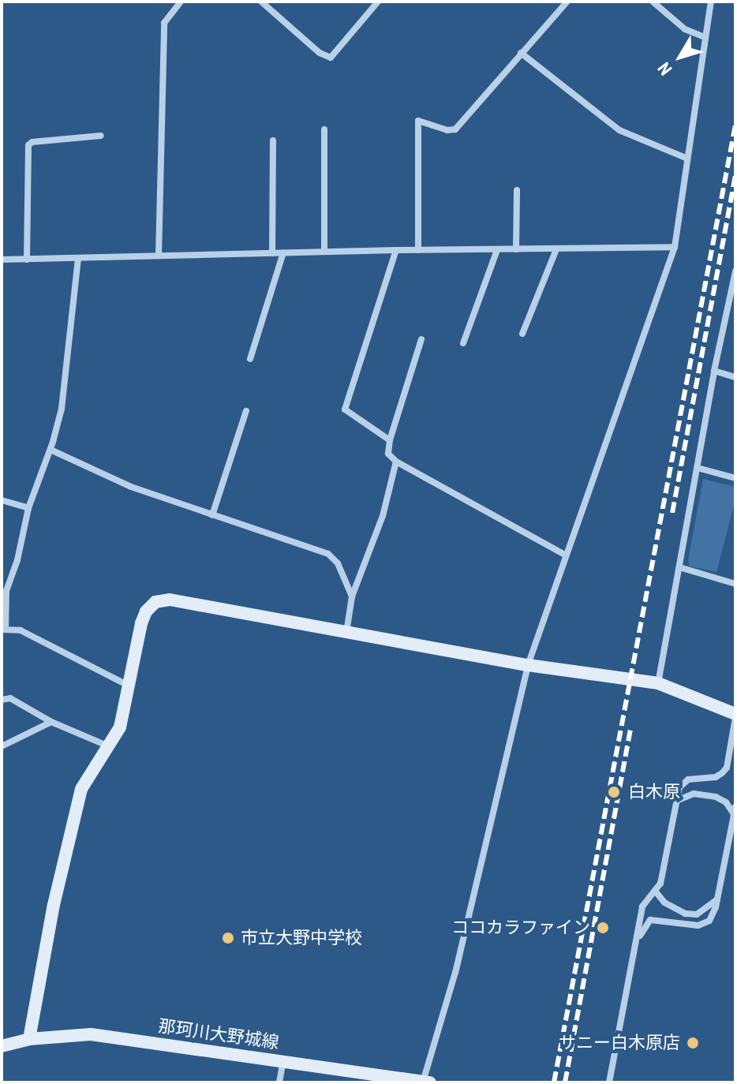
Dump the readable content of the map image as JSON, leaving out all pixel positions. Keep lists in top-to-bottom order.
{
  "streets": {
    "street": ["那珂川大野城線"]
  },
  "places": [
    "白木原",
    "ココカラファイン",
    "市立大野中学校",
    "サニー白木原店"
  ],
  "north": "bottom left"
}
